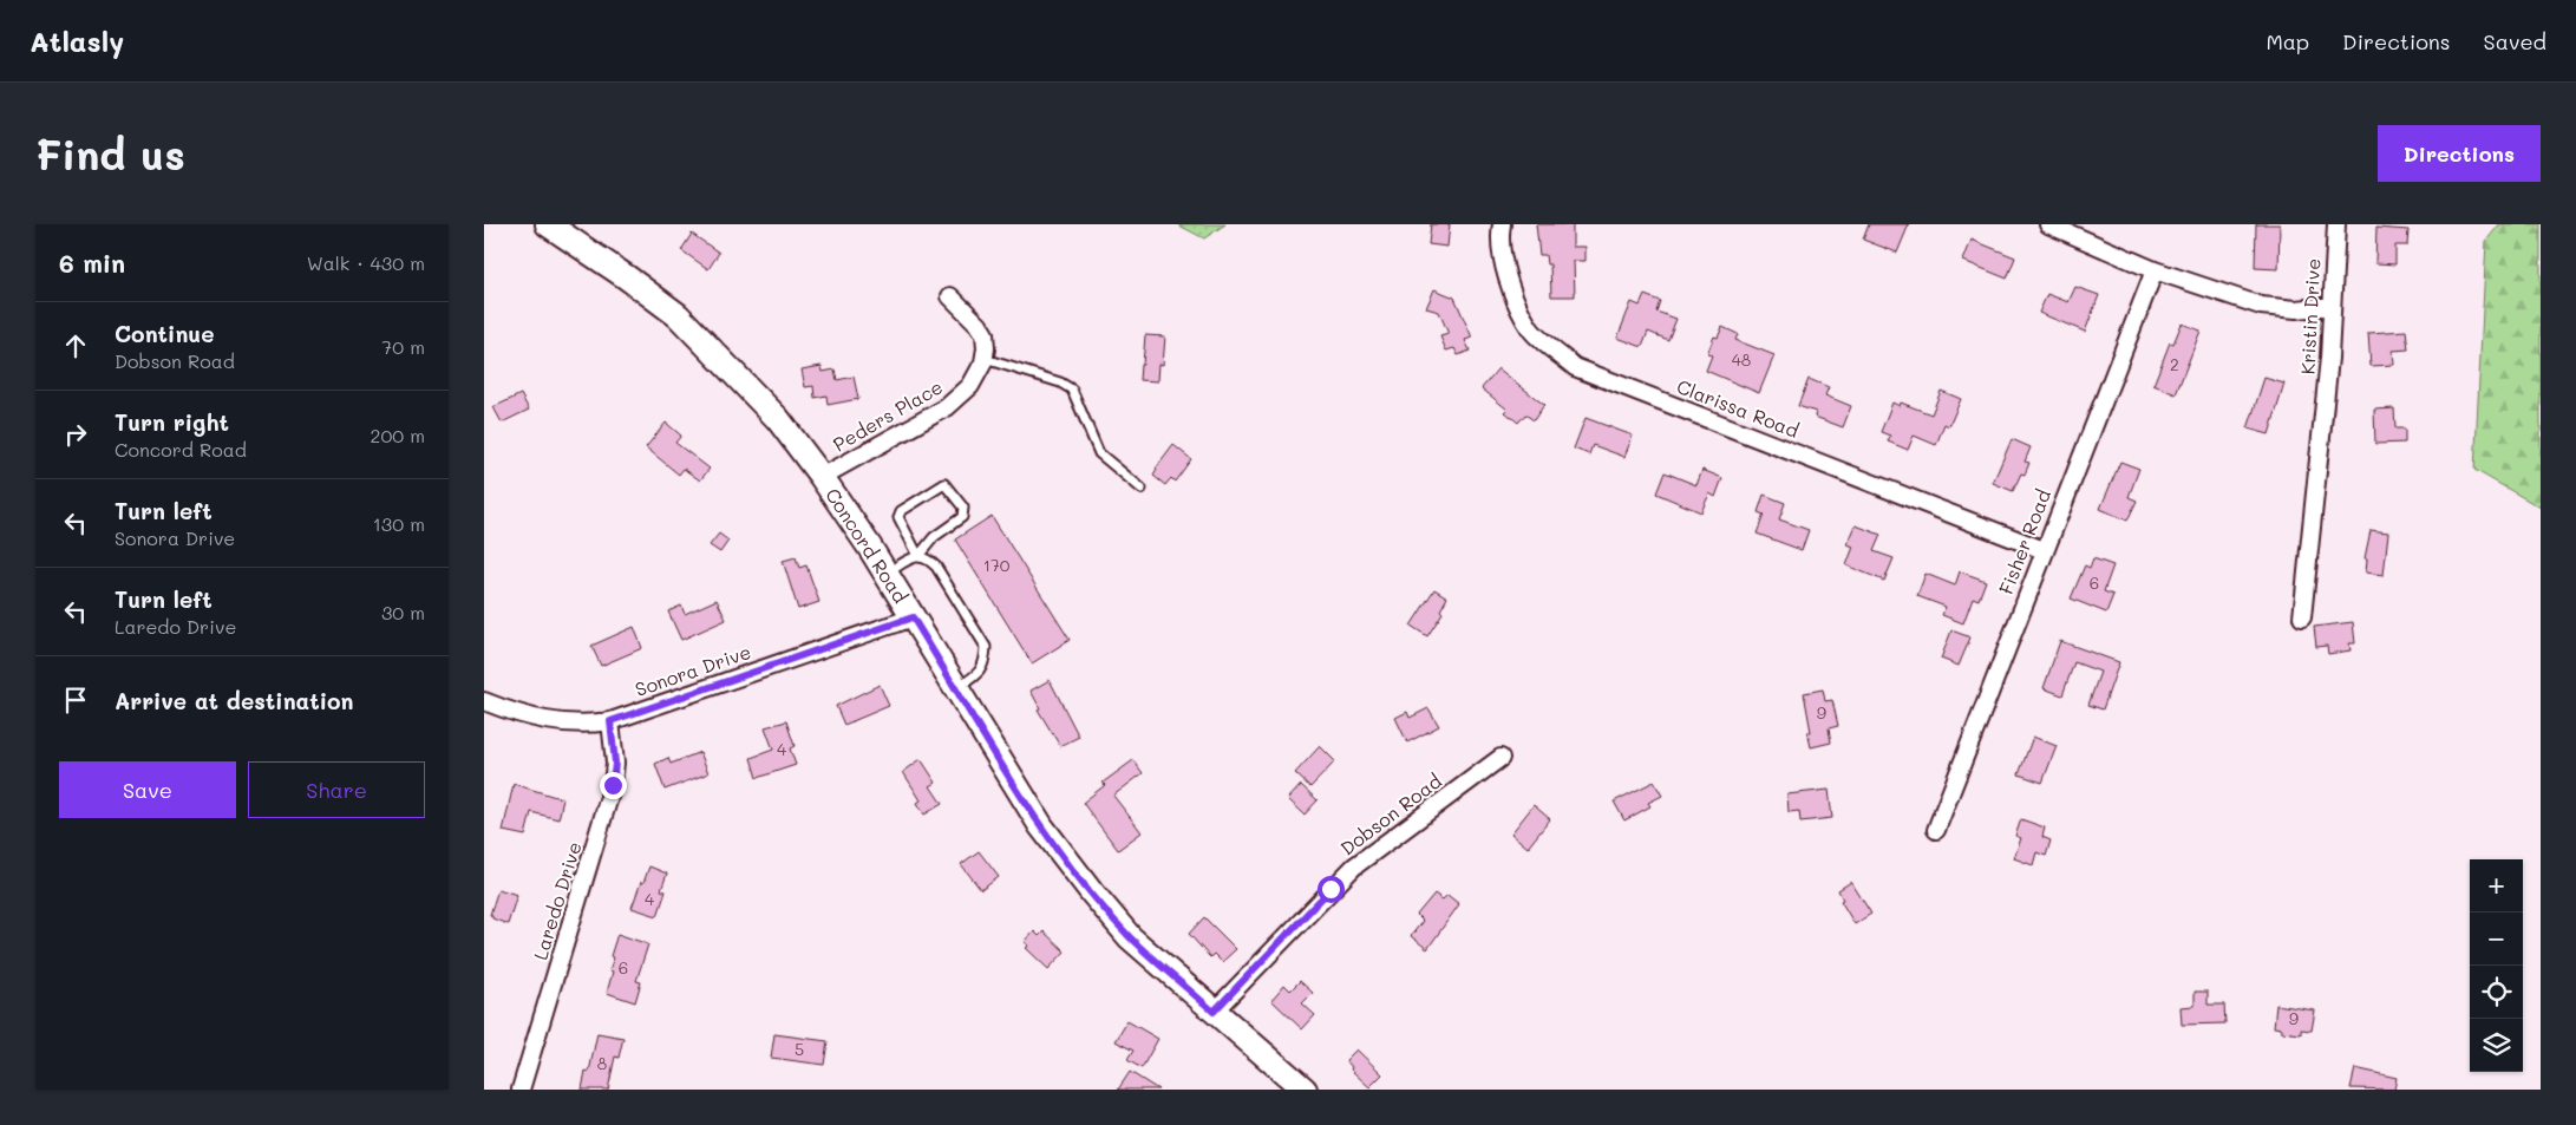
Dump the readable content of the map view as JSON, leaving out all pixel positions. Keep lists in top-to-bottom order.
{
  "streets": {
    "main road": ["Concord Road"],
    "street": [
      "Kristin Drive",
      "Clarissa Road",
      "Peders Place",
      "Fisher Road",
      "Sonora Drive",
      "Dobson Road",
      "Laredo Drive"
    ]
  },
  "crossings": [
    ["Clarissa Road", "Fisher Road"],
    ["Peders Place", "Concord Road"],
    ["Concord Road", "Sonora Drive"],
    ["Concord Road", "Dobson Road"],
    ["Sonora Drive", "Laredo Drive"]
  ],
  "house_numbers": [
    "48",
    "2",
    "170",
    "6",
    "9",
    "4",
    "4",
    "6",
    "9",
    "5",
    "8"
  ],
  "page": {
    "header": "Atlasly",
    "nav": ["Map", "Directions", "Saved"],
    "buttons": [
      "Directions",
      ["Save", "Share"]
    ],
    "title": "Find us",
    "heading": ["6 min", "Walk · 430 m"],
    "list": [
      ["Continue", "Dobson Road", "70 m"],
      ["Turn right", "Concord Road", "200 m"],
      ["Turn left", "Sonora Drive", "130 m"],
      ["Turn left", "Laredo Drive", "30 m"],
      "Arrive at destination"
    ],
    "map_buttons": ["+", "−"]
  }
}
